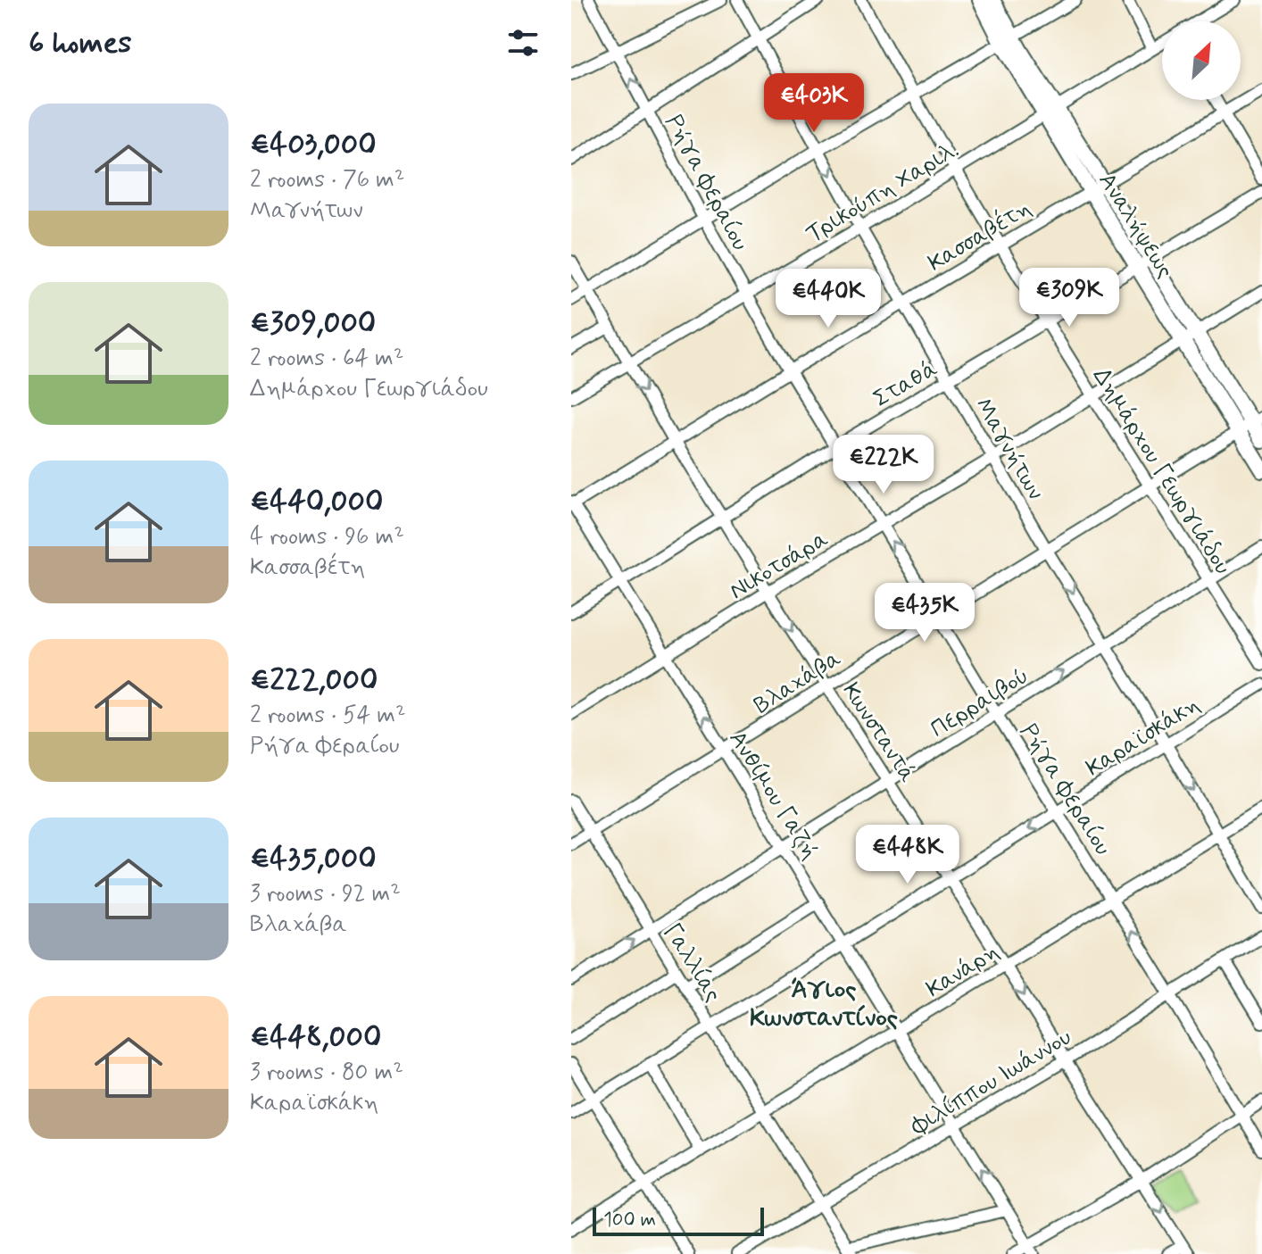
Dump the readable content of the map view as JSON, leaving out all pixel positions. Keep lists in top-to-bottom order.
{
  "streets": {
    "main road": ["Αναλήψεως"],
    "street": [
      "Ρήγα Φεραίου",
      "Τρικούπη Χαριλ.",
      "Κασσαβέτη",
      "Σταθά",
      "Μαγνήτων",
      "Δημάρχου Γεωργιάδου",
      "Νικοτσάρα",
      "Βλαχάβα",
      "Περραιβού",
      "Κωνσταντά",
      "Καραϊσκάκη",
      "Ανθίμου Γαζή",
      "Γαλλίας",
      "Κανάρη",
      "Φιλίππου Ιωάννου"
    ]
  },
  "crossings": [
    ["Ρήγα Φεραίου", "Τρικούπη Χαριλ."],
    ["Ρήγα Φεραίου", "Κασσαβέτη"],
    ["Ρήγα Φεραίου", "Σταθά"],
    ["Ρήγα Φεραίου", "Νικοτσάρα"],
    ["Ρήγα Φεραίου", "Βλαχάβα"],
    ["Ρήγα Φεραίου", "Περραιβού"],
    ["Ρήγα Φεραίου", "Καραϊσκάκη"],
    ["Ρήγα Φεραίου", "Κανάρη"],
    ["Ρήγα Φεραίου", "Φιλίππου Ιωάννου"],
    ["Τρικούπη Χαριλ.", "Αναλήψεως"],
    ["Τρικούπη Χαριλ.", "Μαγνήτων"],
    ["Τρικούπη Χαριλ.", "Δημάρχου Γεωργιάδου"],
    ["Τρικούπη Χαριλ.", "Κωνσταντά"],
    ["Αναλήψεως", "Κασσαβέτη"],
    ["Αναλήψεως", "Σταθά"],
    ["Αναλήψεως", "Νικοτσάρα"],
    ["Αναλήψεως", "Βλαχάβα"],
    ["Κασσαβέτη", "Μαγνήτων"],
    ["Κασσαβέτη", "Δημάρχου Γεωργιάδου"],
    ["Κασσαβέτη", "Κωνσταντά"],
    ["Κασσαβέτη", "Ανθίμου Γαζή"],
    ["Σταθά", "Μαγνήτων"],
    ["Σταθά", "Δημάρχου Γεωργιάδου"],
    ["Σταθά", "Κωνσταντά"],
    ["Σταθά", "Ανθίμου Γαζή"],
    ["Μαγνήτων", "Νικοτσάρα"],
    ["Μαγνήτων", "Βλαχάβα"],
    ["Μαγνήτων", "Περραιβού"],
    ["Μαγνήτων", "Καραϊσκάκη"],
    ["Μαγνήτων", "Κανάρη"],
    ["Δημάρχου Γεωργιάδου", "Νικοτσάρα"],
    ["Δημάρχου Γεωργιάδου", "Βλαχάβα"],
    ["Δημάρχου Γεωργιάδου", "Περραιβού"],
    ["Νικοτσάρα", "Κωνσταντά"],
    ["Νικοτσάρα", "Ανθίμου Γαζή"],
    ["Βλαχάβα", "Κωνσταντά"],
    ["Βλαχάβα", "Ανθίμου Γαζή"],
    ["Βλαχάβα", "Γαλλίας"],
    ["Περραιβού", "Κωνσταντά"],
    ["Περραιβού", "Ανθίμου Γαζή"],
    ["Περραιβού", "Γαλλίας"],
    ["Κωνσταντά", "Καραϊσκάκη"],
    ["Κωνσταντά", "Κανάρη"],
    ["Κωνσταντά", "Φιλίππου Ιωάννου"],
    ["Καραϊσκάκη", "Ανθίμου Γαζή"],
    ["Καραϊσκάκη", "Γαλλίας"],
    ["Ανθίμου Γαζή", "Κανάρη"],
    ["Ανθίμου Γαζή", "Φιλίππου Ιωάννου"],
    ["Γαλλίας", "Κανάρη"],
    ["Γαλλίας", "Φιλίππου Ιωάννου"]
  ],
  "districts": ["Άγιος Κωνσταντίνος"],
  "scale_bar": "100 m",
  "north": "top right",
  "page": {
    "heading": "6 homes",
    "price": [
      "€403K",
      "€309K",
      "€440K",
      "€222K",
      "€435K",
      "€448K"
    ],
    "list": [
      {
        "name": "€403,000",
        "note": "2 rooms · 76 m² · Μαγνήτων"
      },
      {
        "name": "€309,000",
        "note": "2 rooms · 64 m² · Δημάρχου Γεωργιάδου"
      },
      {
        "name": "€440,000",
        "note": "4 rooms · 96 m² · Κασσαβέτη"
      },
      {
        "name": "€222,000",
        "note": "2 rooms · 54 m² · Ρήγα Φεραίου"
      },
      {
        "name": "€435,000",
        "note": "3 rooms · 92 m² · Βλαχάβα"
      },
      {
        "name": "€448,000",
        "note": "3 rooms · 80 m² · Καραϊσκάκη"
      }
    ],
    "scale": "100 m"
  }
}
